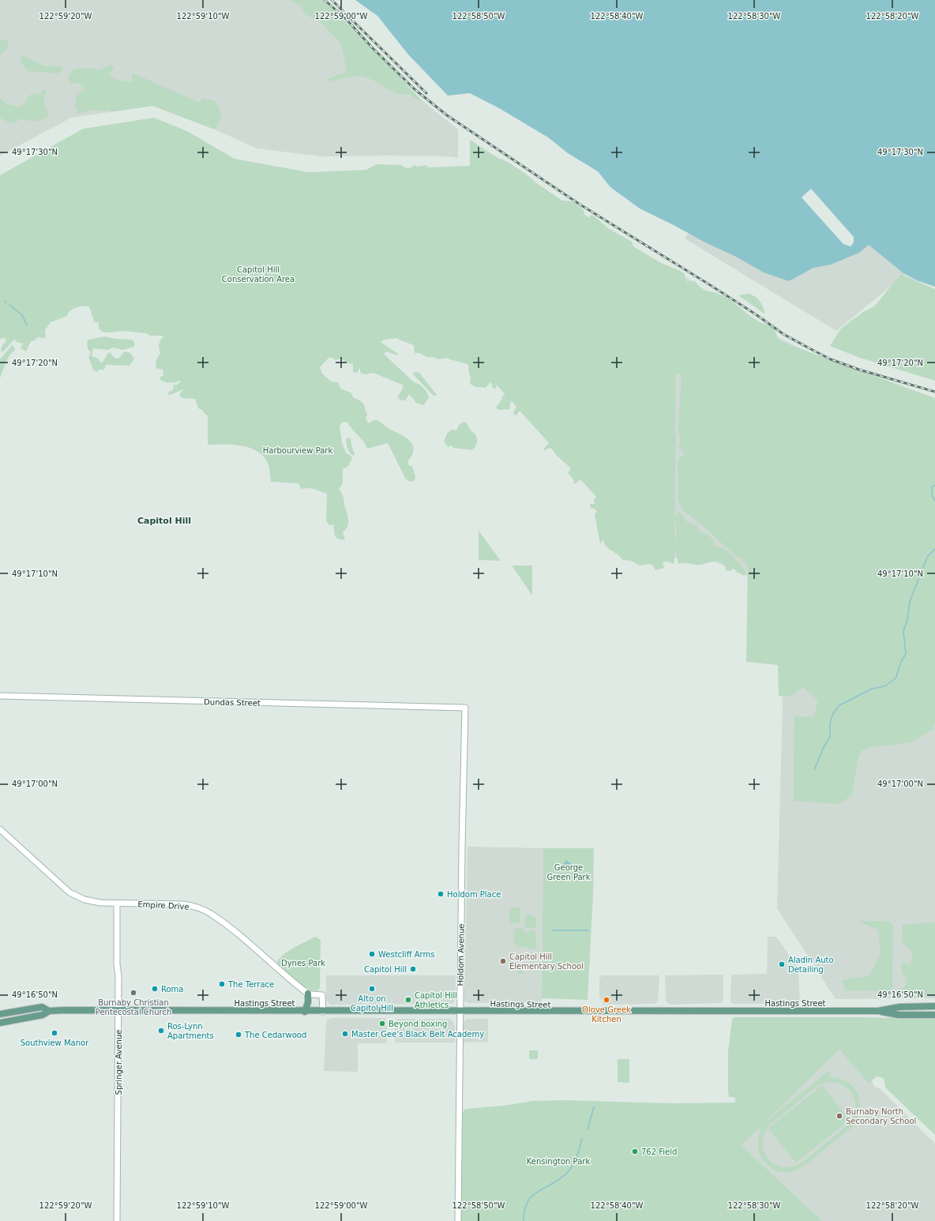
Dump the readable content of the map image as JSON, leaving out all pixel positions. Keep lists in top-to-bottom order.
{
  "streets": {
    "main road": ["Hastings Street"],
    "street": [
      "Dundas Street",
      "Empire Drive",
      "Holdom Avenue",
      "Springer Avenue"
    ]
  },
  "crossings": [
    ["Dundas Street", "Holdom Avenue"],
    ["Empire Drive", "Springer Avenue"],
    ["Holdom Avenue", "Hastings Street"],
    ["Hastings Street", "Springer Avenue"]
  ],
  "districts": ["Capitol Hill"],
  "parks": [
    "Capitol Hill Conservation Area",
    "Harbourview Park",
    "George Green Park",
    "Dynes Park",
    "Kensington Park"
  ],
  "places": [
    "Holdom Place",
    "Westcliff Arms",
    "Capitol Hill Elementary School",
    "Aladin Auto Detailing",
    "Capitol Hill",
    "The Terrace",
    "Roma",
    "Alto on Capitol Hill",
    "Burnaby Christian Pentecostal Church",
    "Capitol Hill Athletics",
    "Olove Greek Kitchen",
    "Beyond boxing",
    "Ros-Lynn Apartments",
    "Southview Manor",
    "Master Gee's Black Belt Academy",
    "The Cedarwood",
    "Burnaby North Secondary School",
    "762 Field"
  ],
  "coordinates": [
    "122°59'20\"W",
    "122°59'10\"W",
    "122°59'00\"W",
    "122°58'50\"W",
    "122°58'40\"W",
    "122°58'30\"W",
    "122°58'20\"W",
    "49°17'30\"N",
    "49°17'20\"N",
    "49°17'10\"N",
    "49°17'00\"N",
    "49°16'50\"N"
  ]
}
